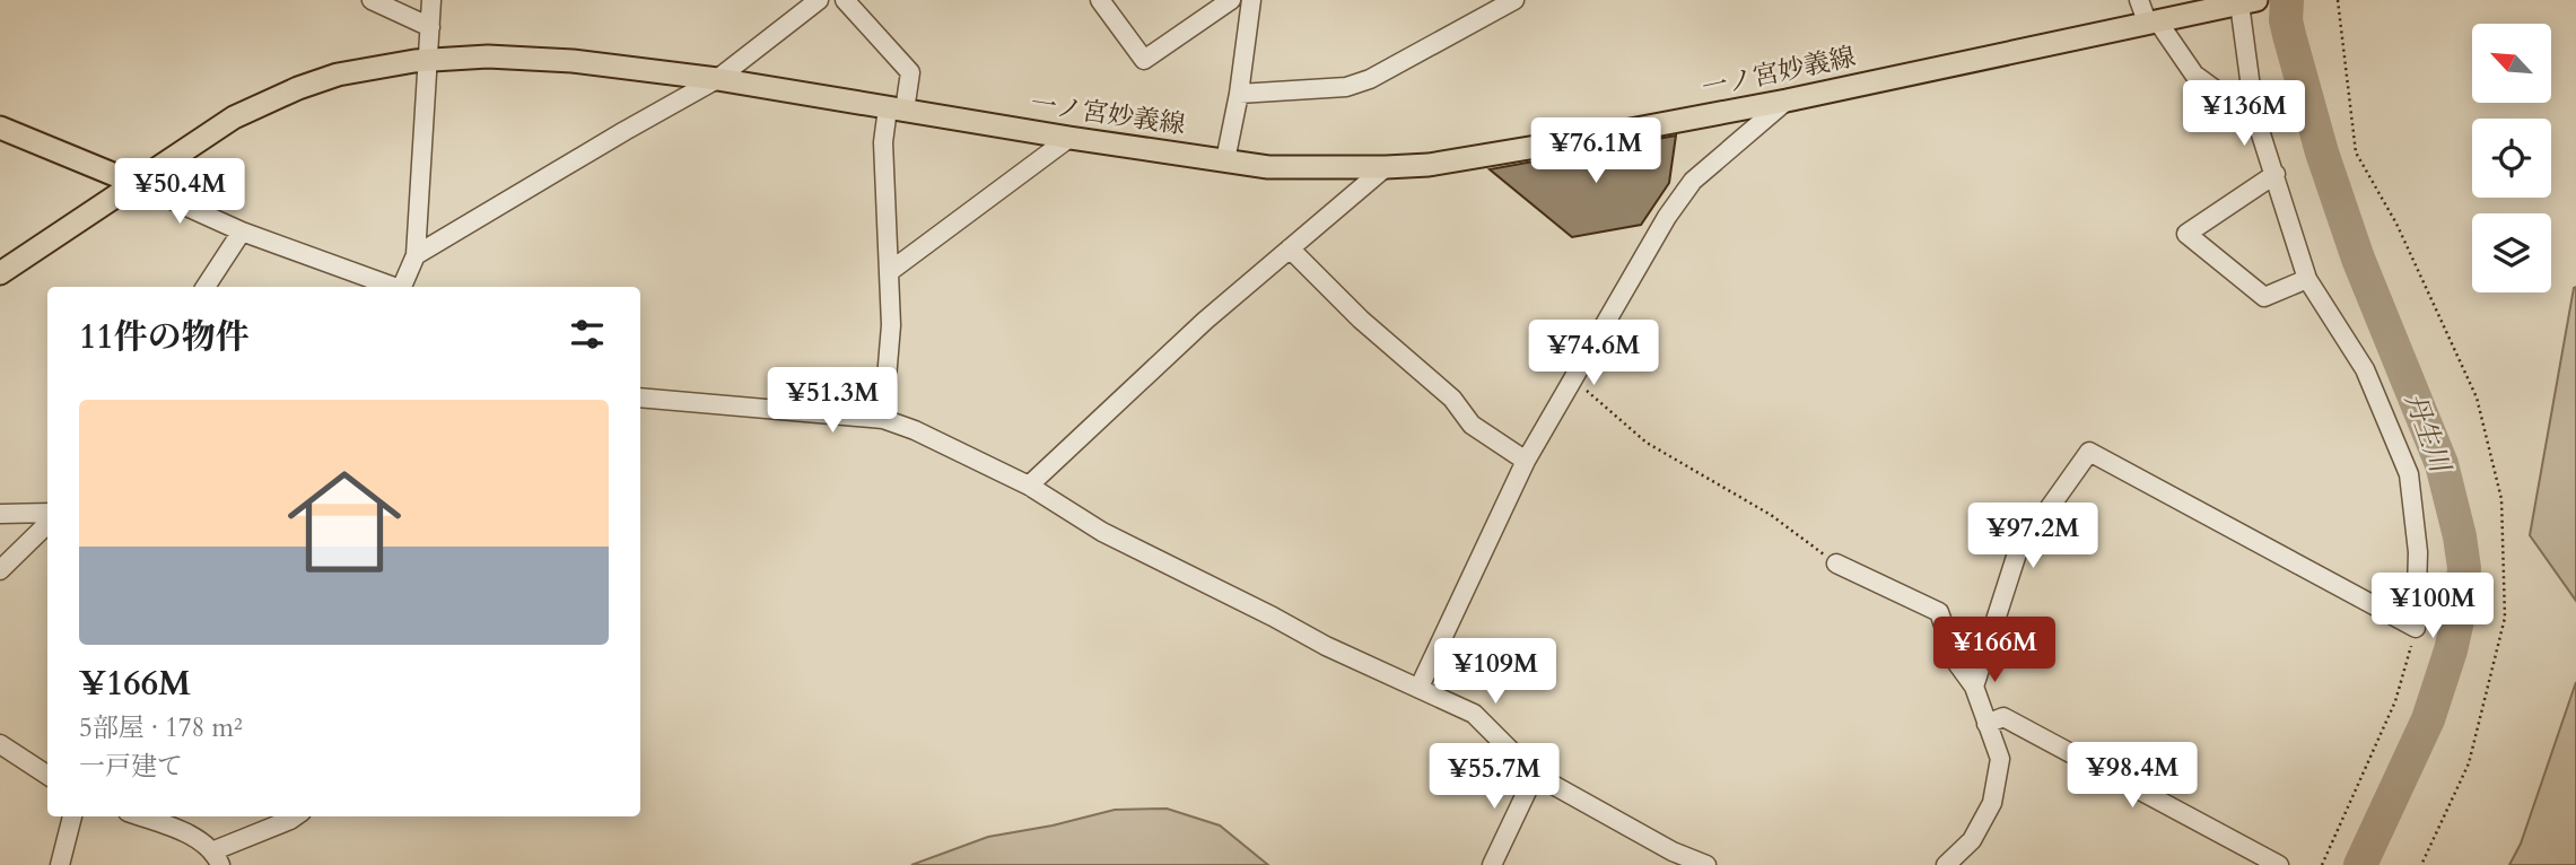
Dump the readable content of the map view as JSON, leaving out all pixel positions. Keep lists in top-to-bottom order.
{
  "streets": {
    "main road": ["一ノ宮妙義線"]
  },
  "water": ["丹生川"],
  "north": "top left",
  "page": {
    "price": [
      "¥136M",
      "¥76.1M",
      "¥50.4M",
      "¥74.6M",
      "¥51.3M",
      "¥97.2M",
      "¥100M",
      "¥166M",
      "¥109M",
      "¥98.4M",
      "¥55.7M"
    ],
    "heading": "11件の物件",
    "list": [
      {
        "name": "¥166M",
        "note": "5部屋 · 178 m² · 一戸建て"
      }
    ]
  }
}
